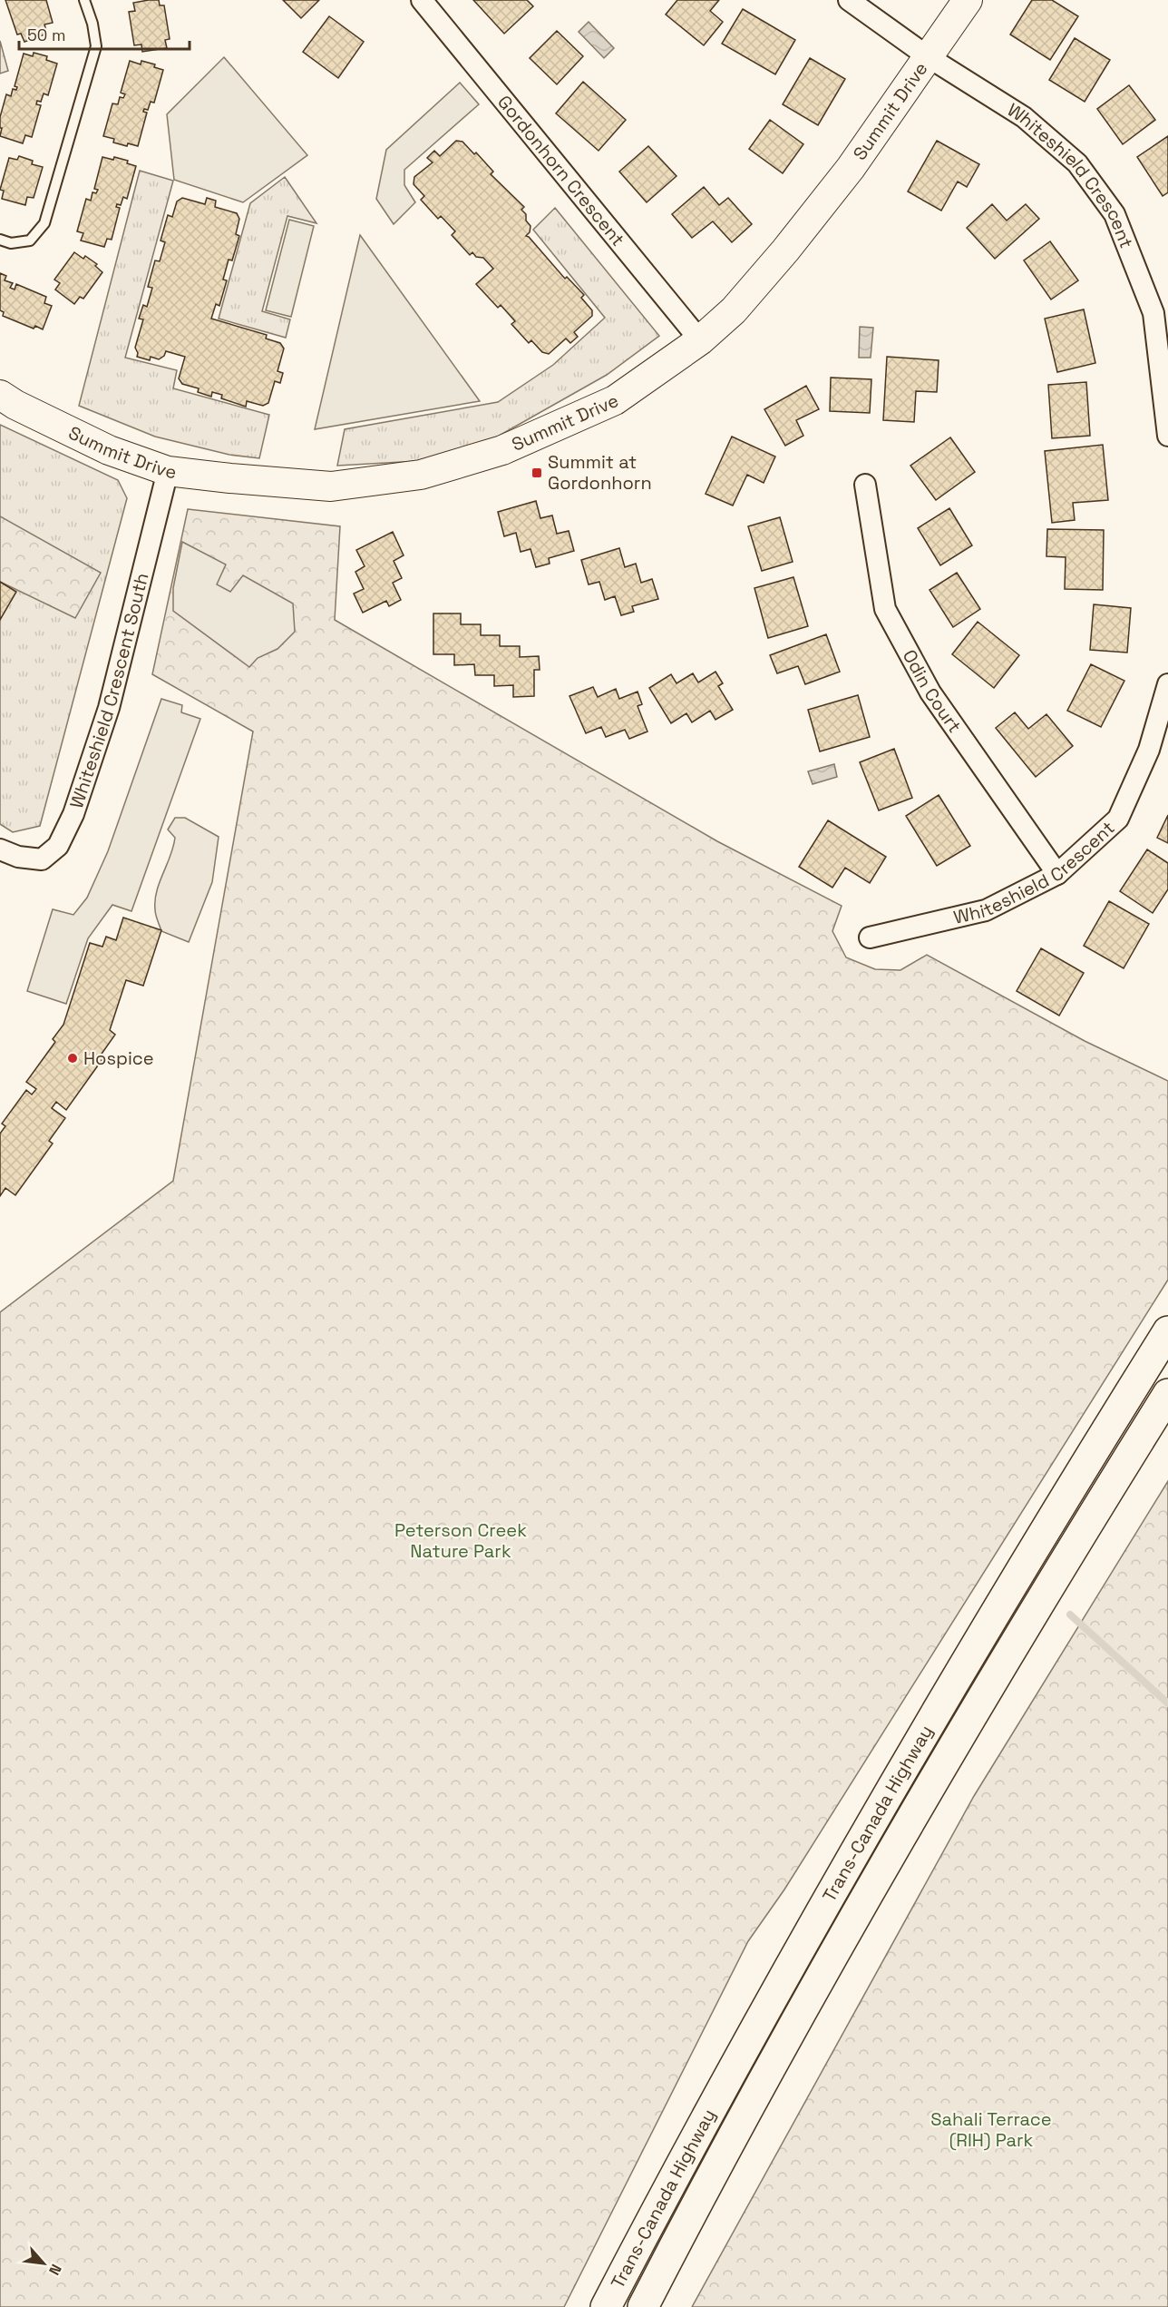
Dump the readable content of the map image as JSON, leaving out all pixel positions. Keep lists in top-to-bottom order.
{
  "streets": {
    "highway": ["Trans-Canada Highway"],
    "main road": ["Summit Drive"],
    "street": [
      "Gordonhorn Crescent",
      "Whiteshield Crescent",
      "Whiteshield Crescent South",
      "Odin Court"
    ]
  },
  "crossings": [
    ["Summit Drive", "Gordonhorn Crescent"],
    ["Summit Drive", "Whiteshield Crescent"],
    ["Summit Drive", "Whiteshield Crescent South"],
    ["Whiteshield Crescent", "Odin Court"]
  ],
  "parks": ["Peterson Creek Nature Park", "Sahali Terrace (RIH) Park"],
  "places": {
    "transit": ["Summit at Gordonhorn"],
    "other": ["Hospice"]
  },
  "scale_bar": "50 m",
  "north": "bottom right"
}
